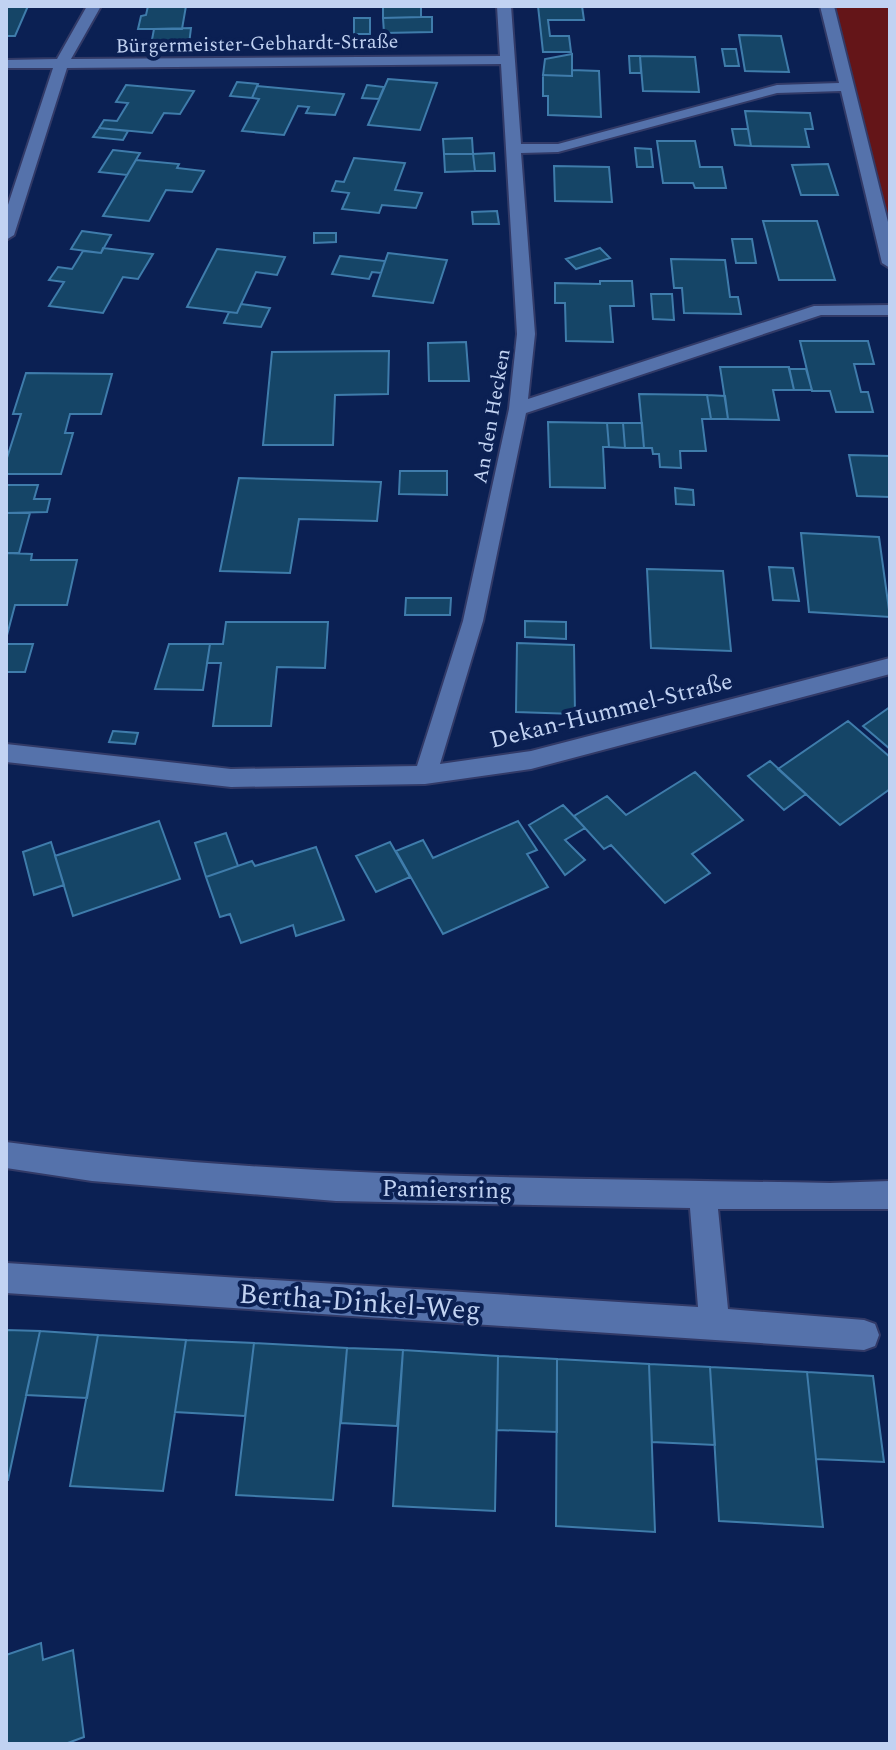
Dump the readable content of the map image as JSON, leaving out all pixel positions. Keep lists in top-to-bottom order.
{
  "streets": {
    "street": [
      "Bürgermeister-Gebhardt-Straße",
      "An den Hecken",
      "Dekan-Hummel-Straße",
      "Pamiersring",
      "Bertha-Dinkel-Weg"
    ]
  },
  "crossings": [
    ["Bürgermeister-Gebhardt-Straße", "An den Hecken"],
    ["An den Hecken", "Dekan-Hummel-Straße"]
  ]
}
